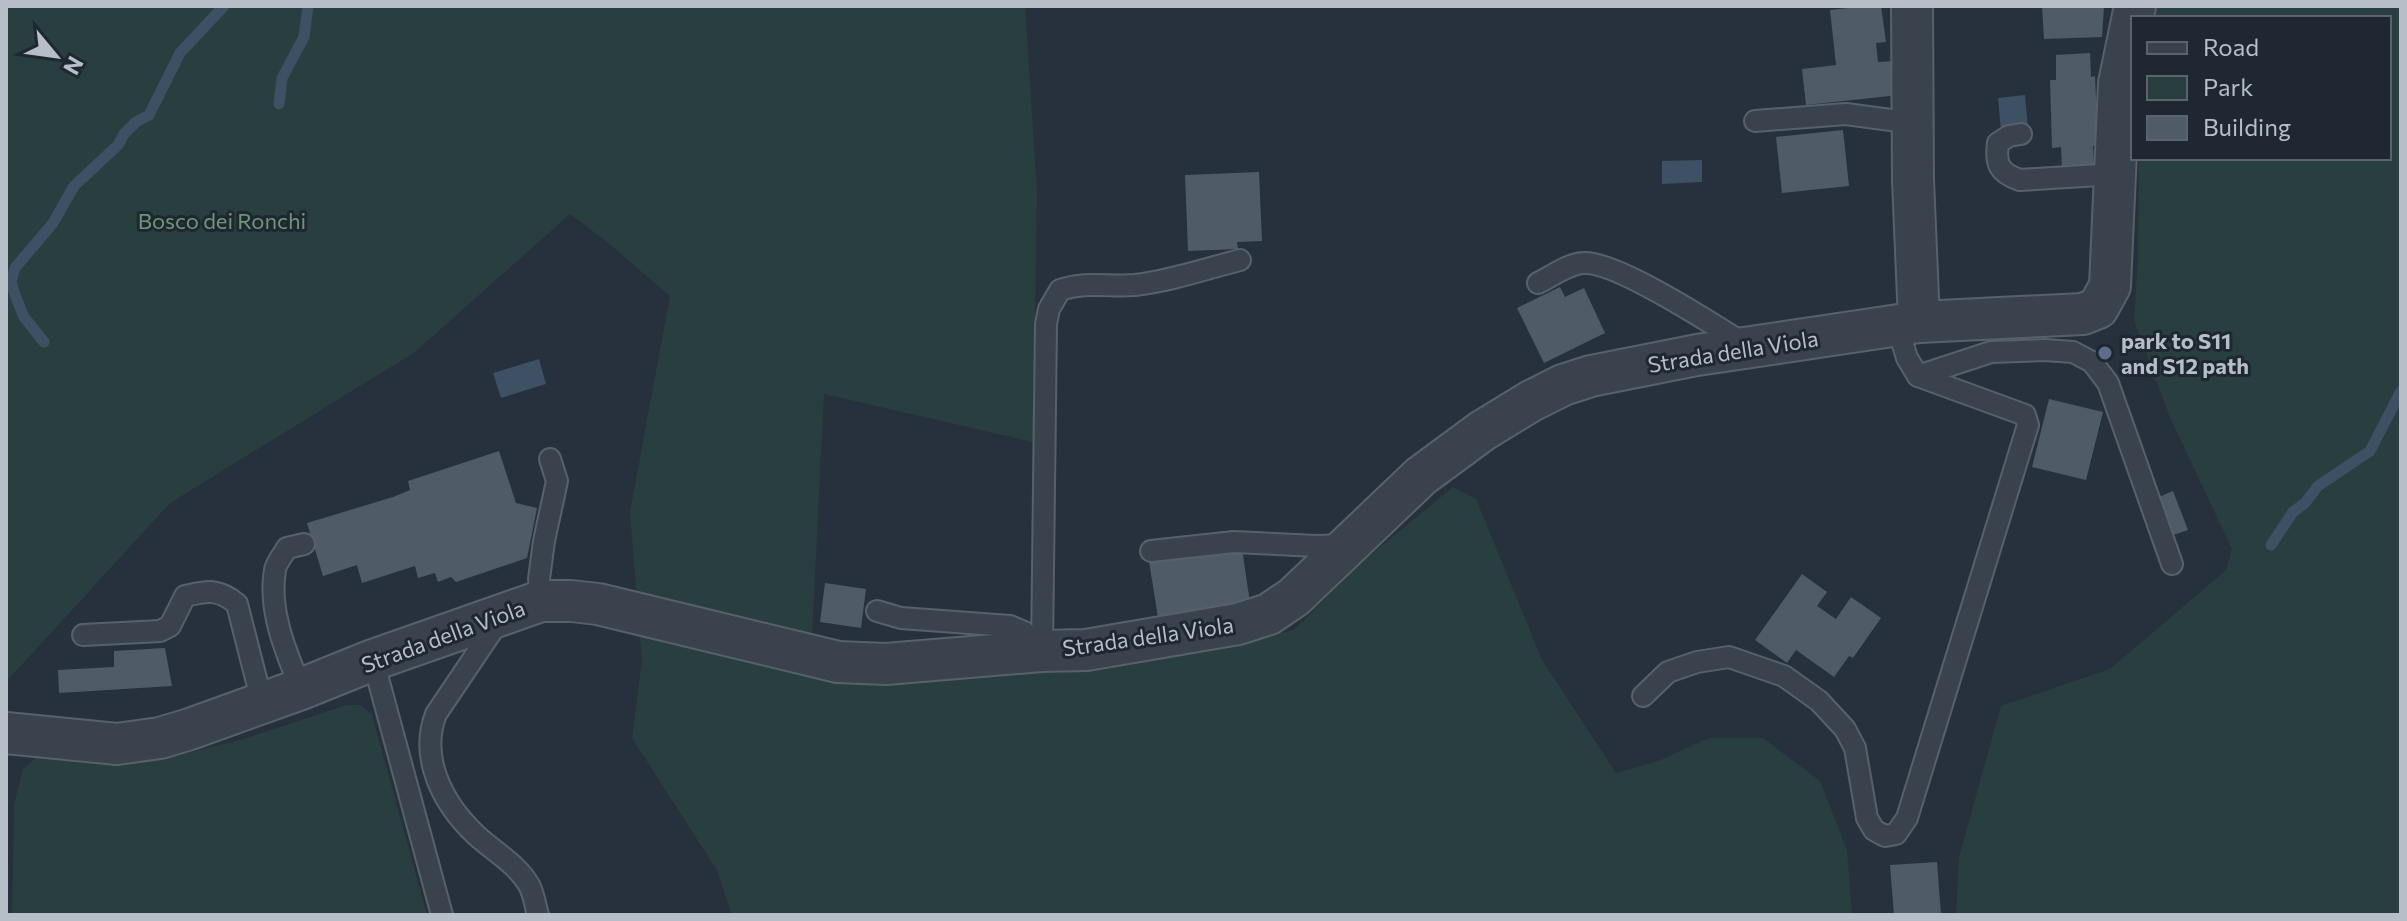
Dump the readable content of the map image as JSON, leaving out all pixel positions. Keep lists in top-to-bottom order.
{
  "streets": {
    "street": ["Strada della Viola"]
  },
  "parks": ["Bosco dei Ronchi"],
  "places": ["park to S11 and S12 path"],
  "legend": ["Road", "Park", "Building"],
  "north": "bottom right"
}
